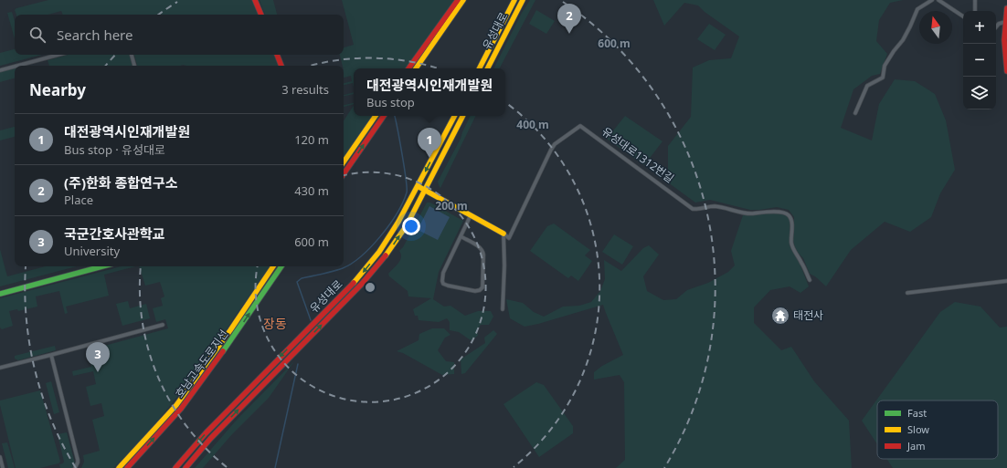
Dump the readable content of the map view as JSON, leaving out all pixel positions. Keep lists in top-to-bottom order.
{
  "streets": {
    "main road": ["유성대로", "호남고속도로지선"],
    "street": ["유성대로1312번길"]
  },
  "districts": ["장동"],
  "places": {
    "temple": ["태전사"]
  },
  "legend": ["Fast", "Slow", "Jam"],
  "north": "top",
  "page": {
    "pins": ["2", "1", "3"],
    "map_buttons": ["+", "−"],
    "search": "Search here",
    "heading": ["Nearby", "3 results"],
    "popup": ["대전광역시인재개발원", "Bus stop"],
    "list": [
      {
        "mark": "1",
        "name": "대전광역시인재개발원",
        "note": "Bus stop · 유성대로",
        "value": "120 m"
      },
      {
        "mark": "2",
        "name": "(주)한화 종합연구소",
        "note": "Place",
        "value": "430 m"
      },
      {
        "mark": "3",
        "name": "국군간호사관학교",
        "note": "University",
        "value": "600 m"
      }
    ]
  },
  "rings": ["600 m", "400 m", "200 m"]
}
